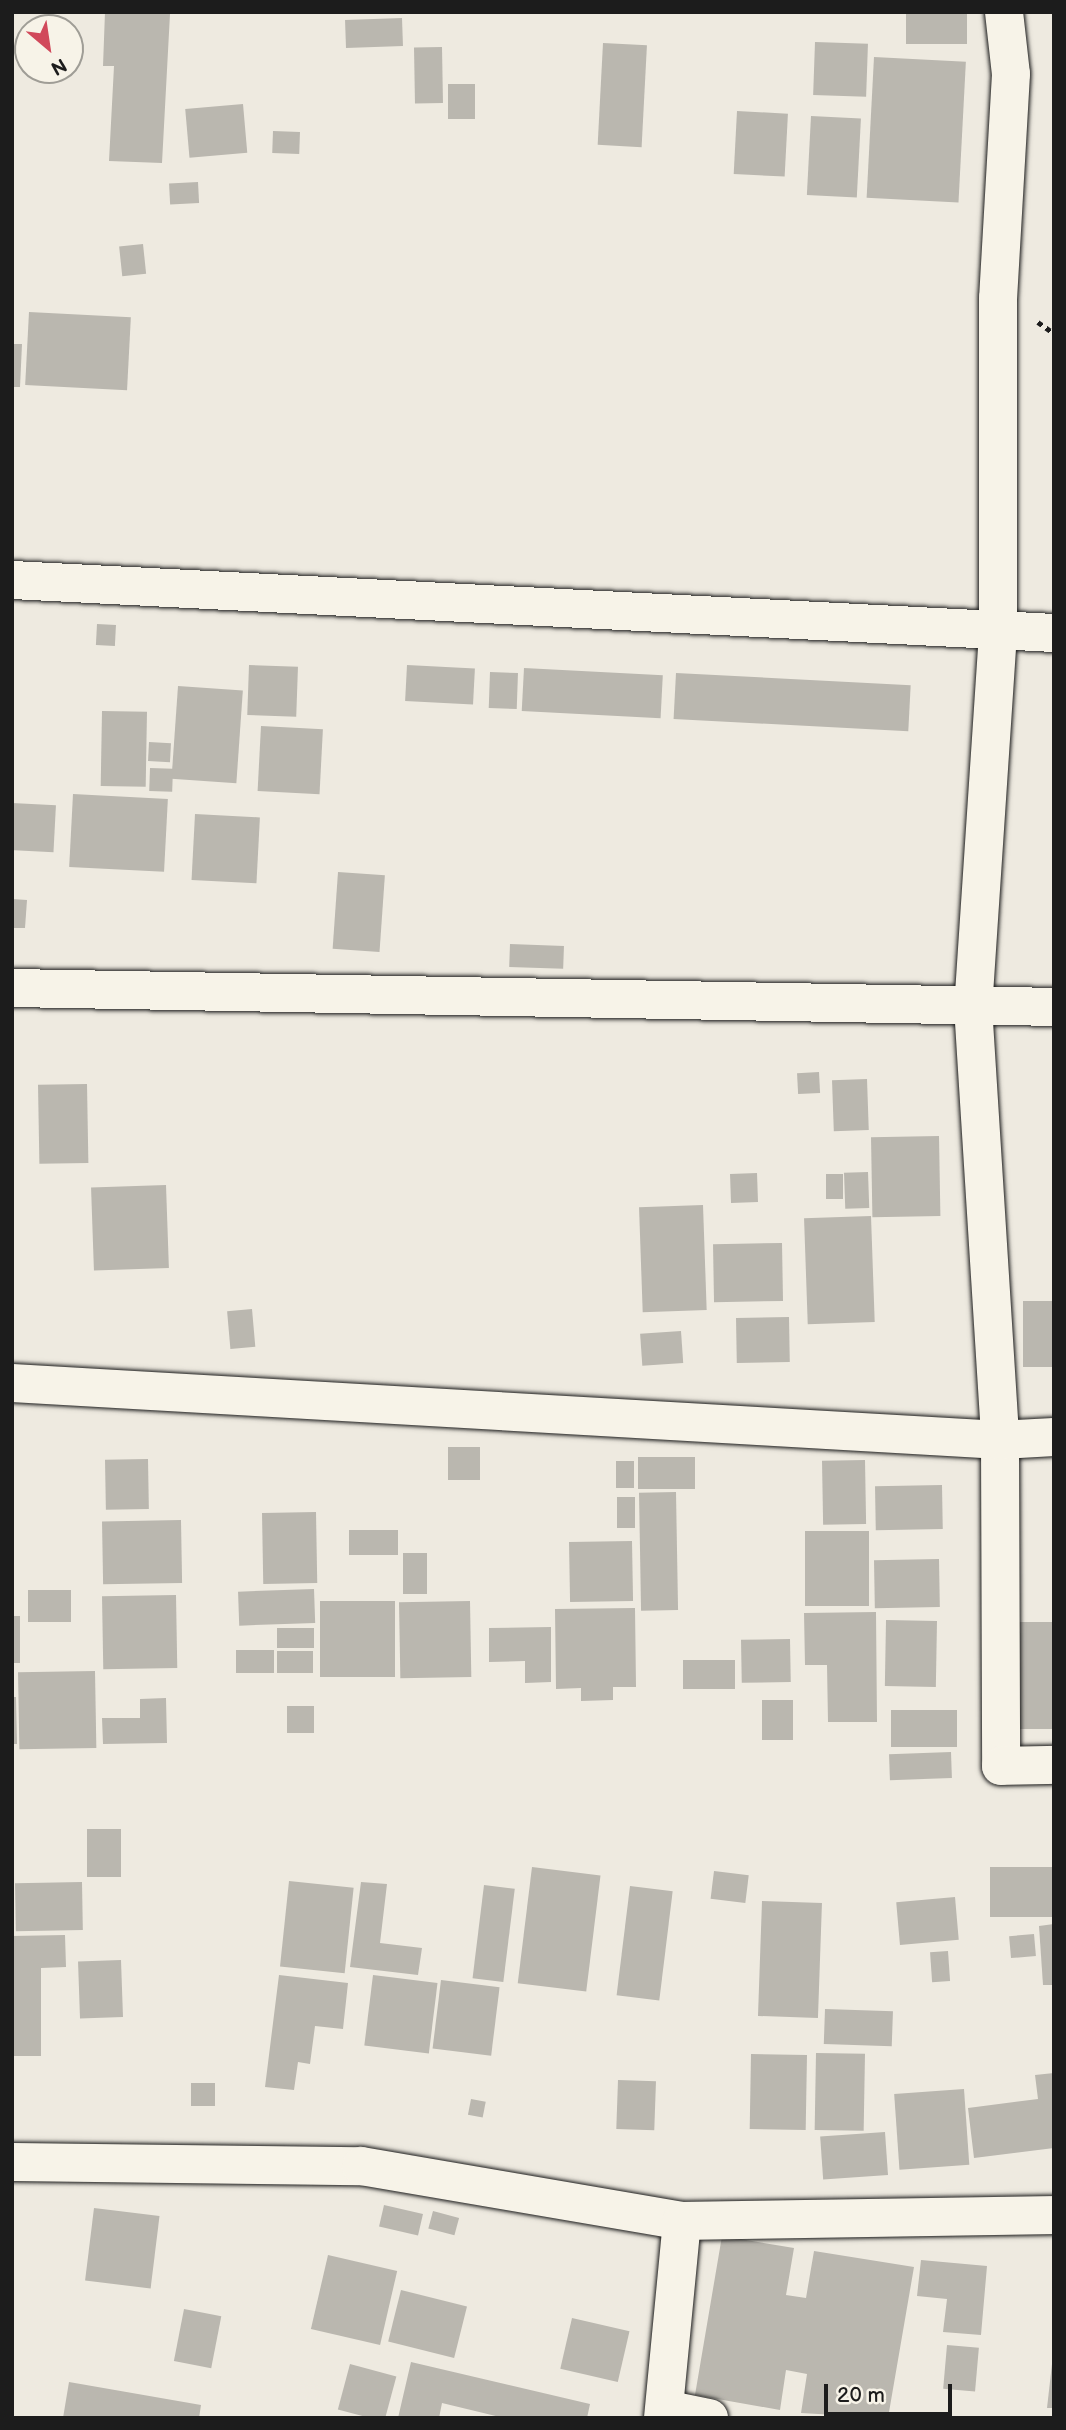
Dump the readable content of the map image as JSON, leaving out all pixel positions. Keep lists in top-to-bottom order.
{
  "scale_bar": "20 m",
  "north": "bottom right"
}
